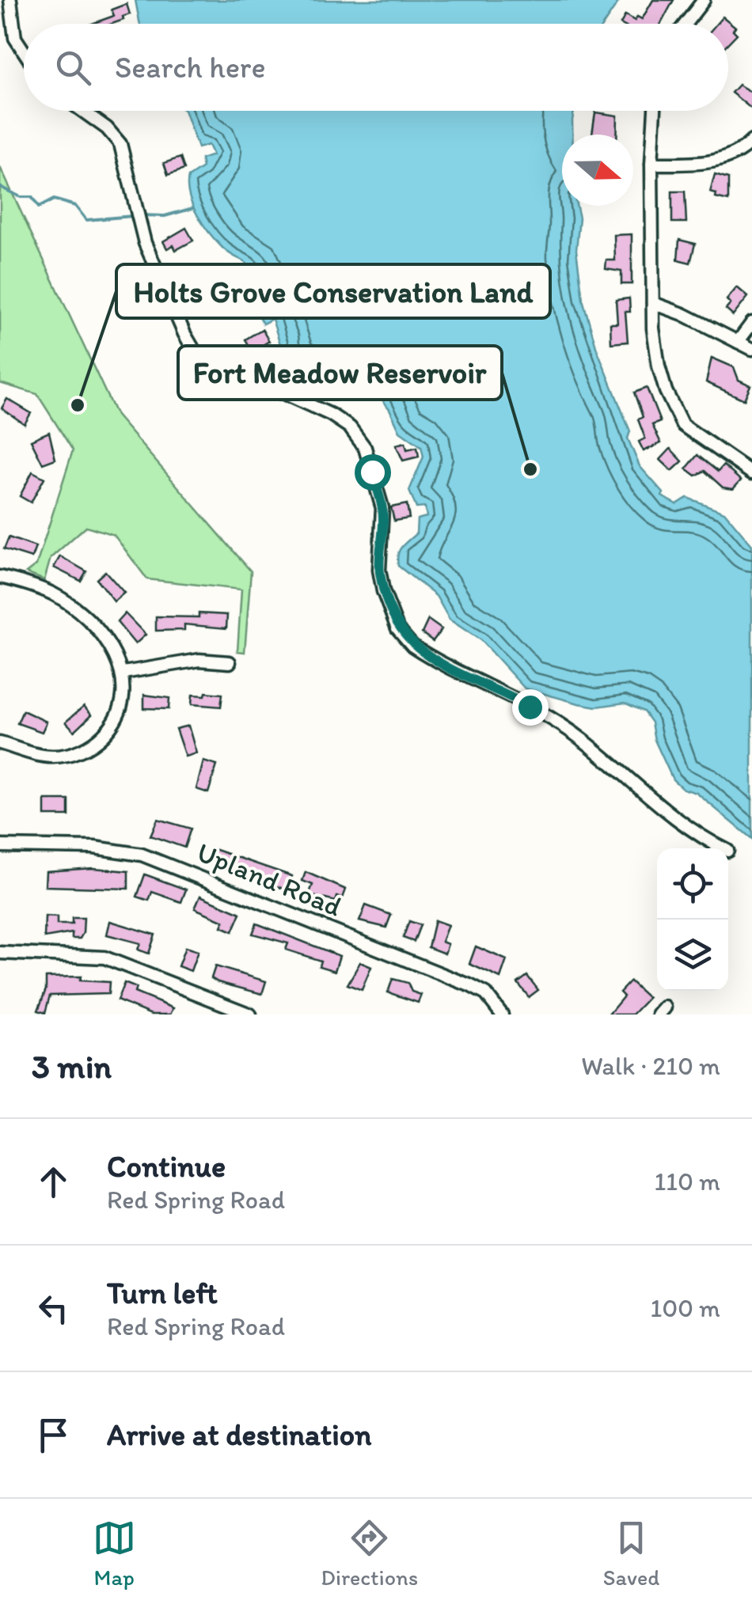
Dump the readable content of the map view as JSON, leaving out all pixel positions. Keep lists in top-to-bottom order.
{
  "streets": {
    "street": ["Upland Road"]
  },
  "places": ["Holts Grove Conservation Land", "Fort Meadow Reservoir"],
  "north": "right",
  "page": {
    "search": "Search here",
    "heading": ["3 min", "Walk · 210 m"],
    "list": [
      ["Continue", "Red Spring Road", "110 m"],
      ["Turn left", "Red Spring Road", "100 m"],
      "Arrive at destination"
    ],
    "nav": ["Map", "Directions", "Saved"]
  }
}
